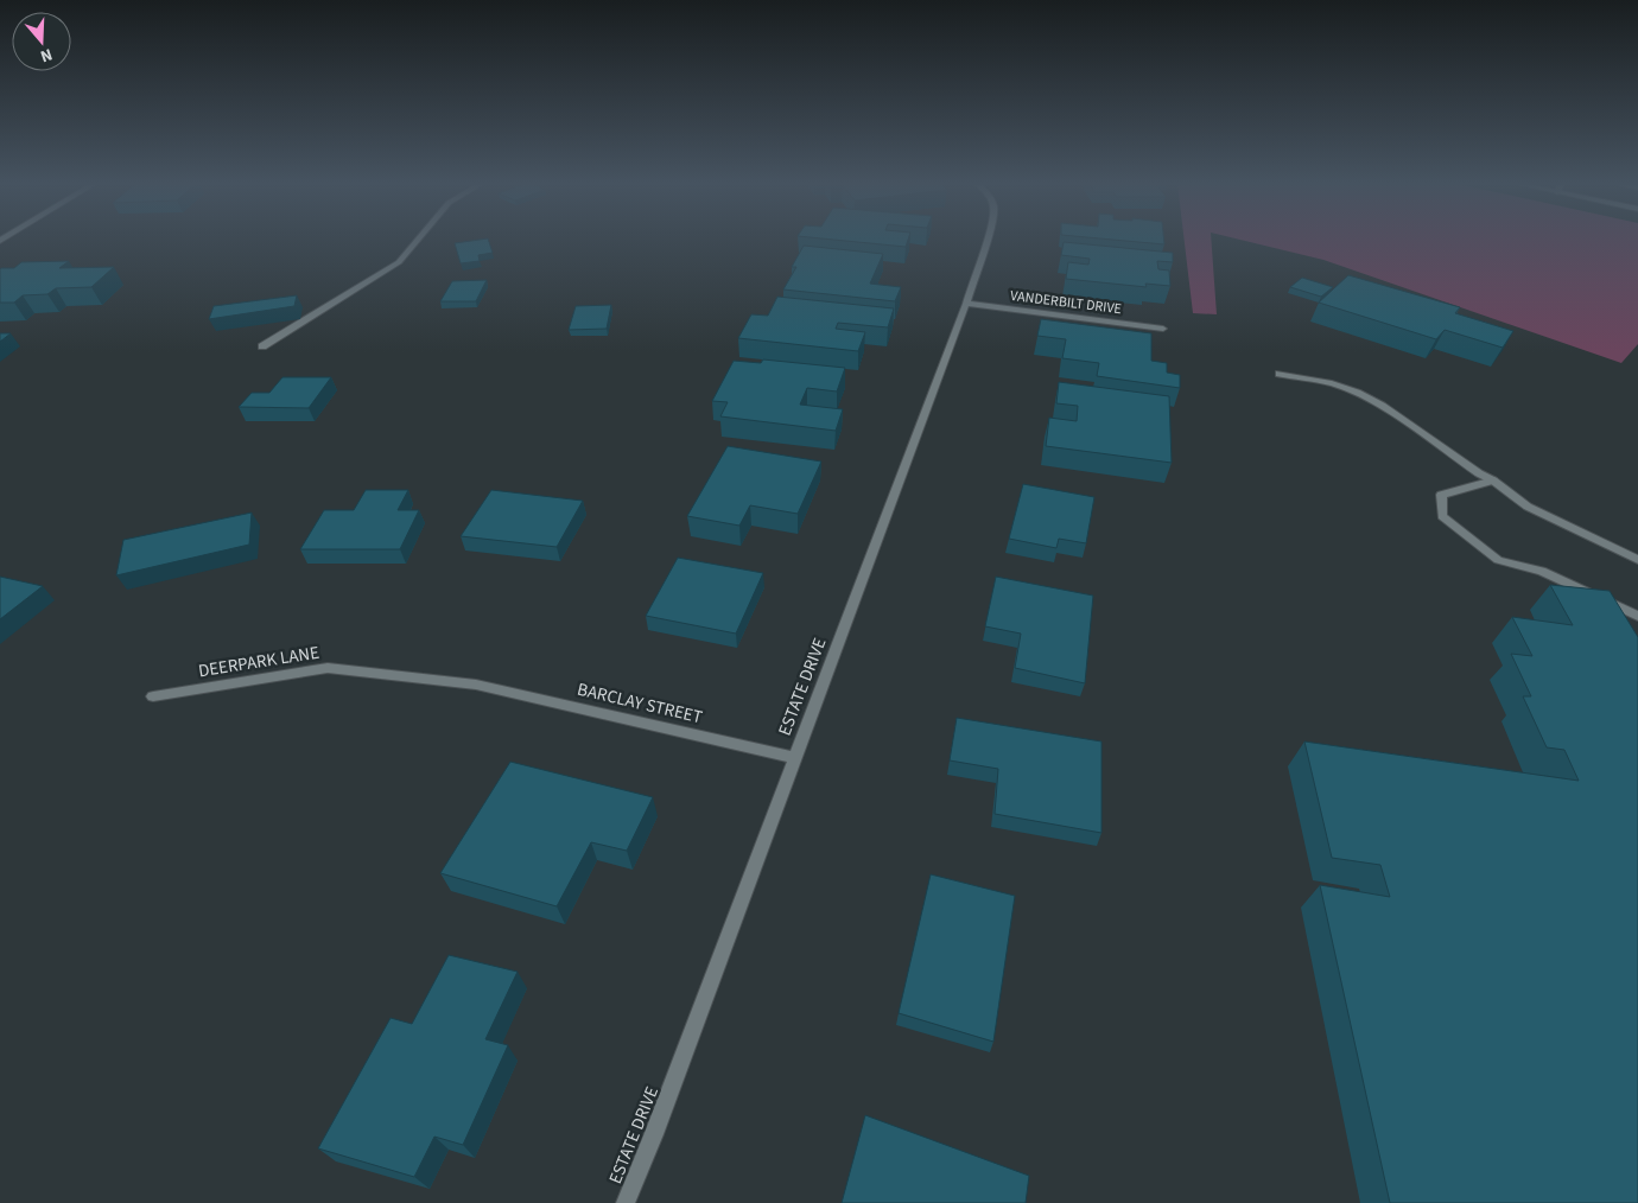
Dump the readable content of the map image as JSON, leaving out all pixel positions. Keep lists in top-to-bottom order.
{
  "streets": {
    "street": [
      "VANDERBILT DRIVE",
      "DEERPARK LANE",
      "ESTATE DRIVE",
      "BARCLAY STREET"
    ]
  },
  "crossings": [
    ["VANDERBILT DRIVE", "ESTATE DRIVE"],
    ["DEERPARK LANE", "BARCLAY STREET"],
    ["ESTATE DRIVE", "BARCLAY STREET"]
  ],
  "north": "bottom"
}
